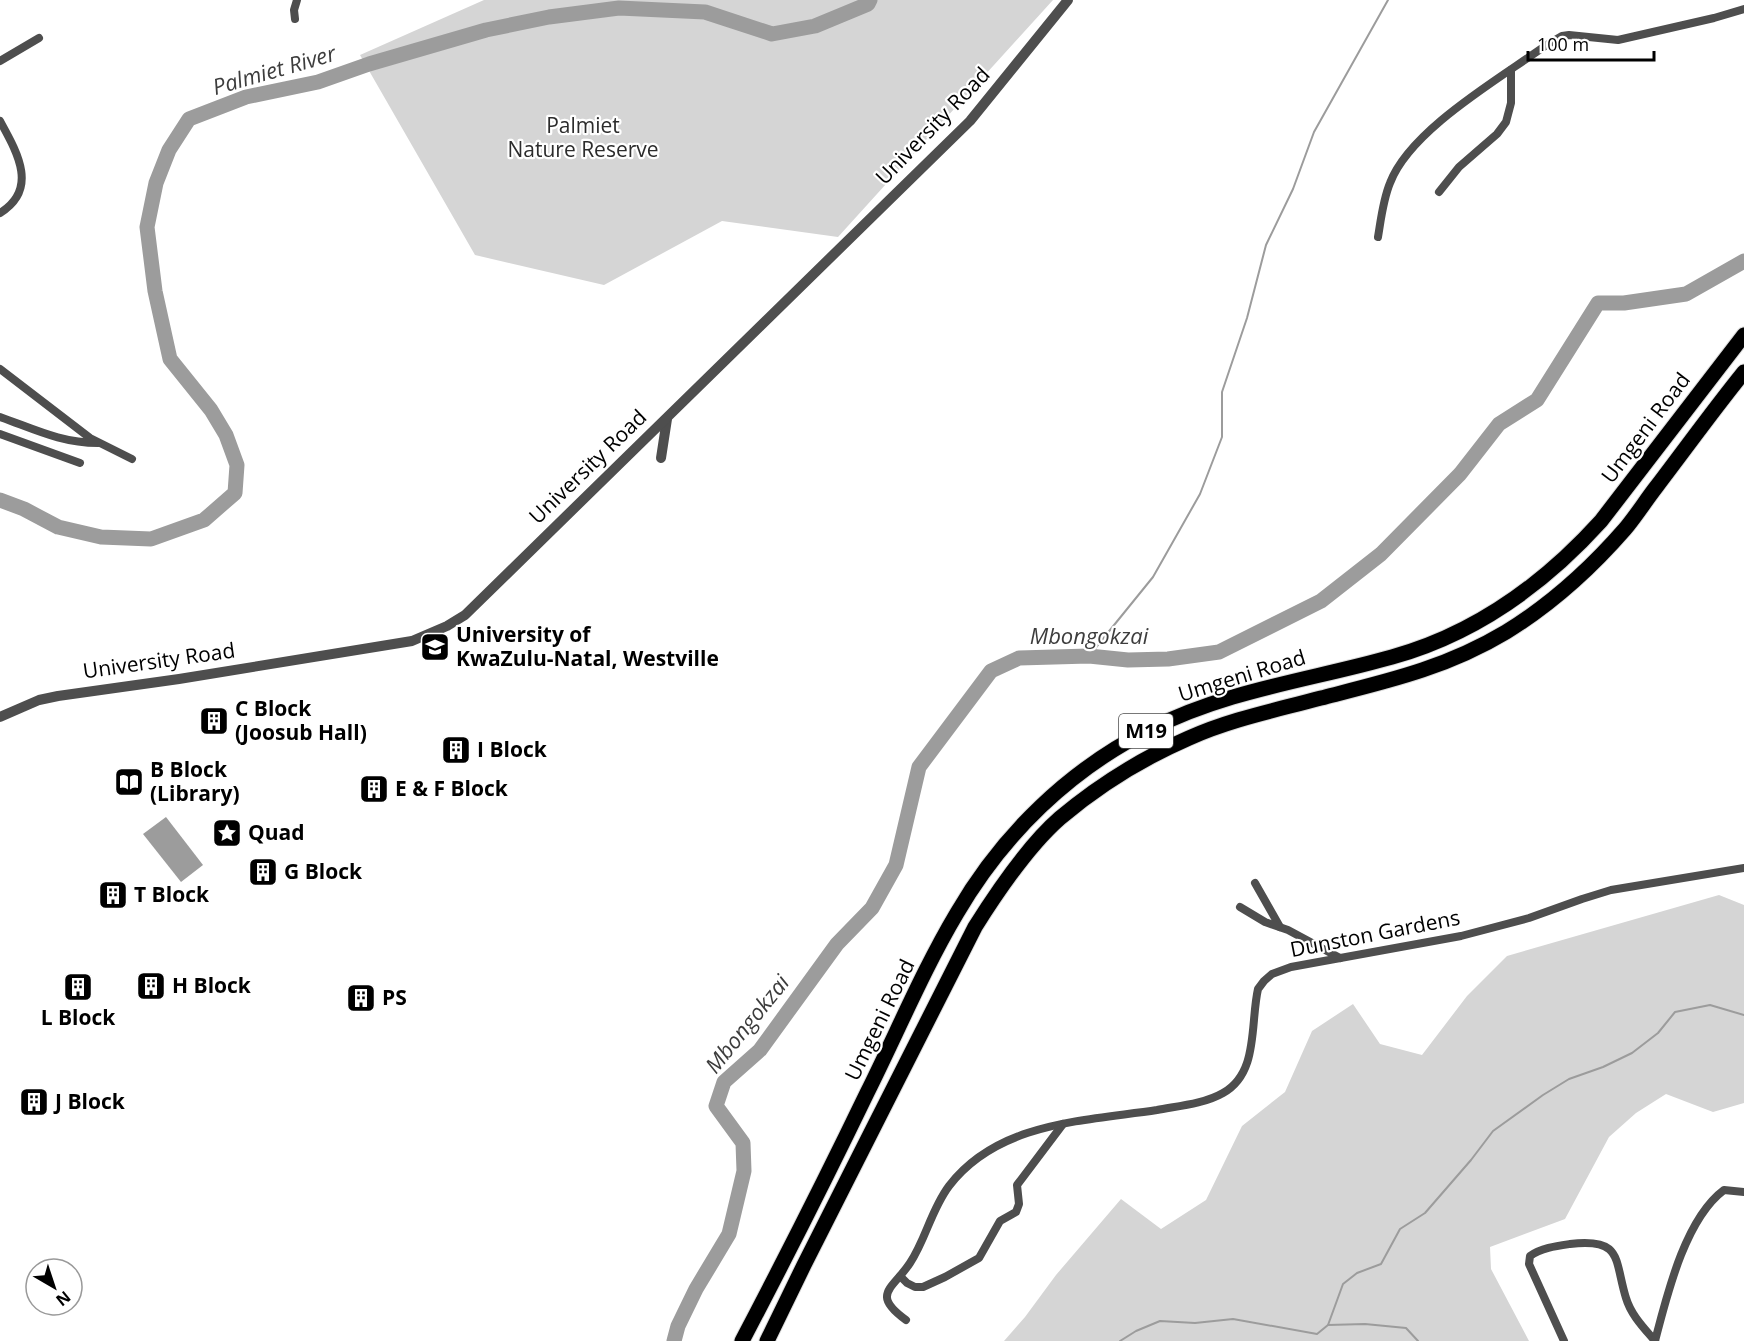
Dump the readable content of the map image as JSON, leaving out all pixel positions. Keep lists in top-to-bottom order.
{
  "streets": {
    "highway": ["Umgeni Road", "M19"],
    "street": ["University Road", "Dunston Gardens"]
  },
  "water": ["Palmiet River", "Mbongokzai"],
  "parks": ["Palmiet Nature Reserve"],
  "places": {
    "school or university": ["University of KwaZulu-Natal, Westville"],
    "building": [
      "C Block (Joosub Hall)",
      "I Block",
      "E & F Block",
      "G Block",
      "T Block",
      "H Block",
      "L Block",
      "PS",
      "J Block"
    ],
    "library": ["B Block (Library)"],
    "place": ["Quad"]
  },
  "scale_bar": "100 m",
  "north": "bottom right"
}
